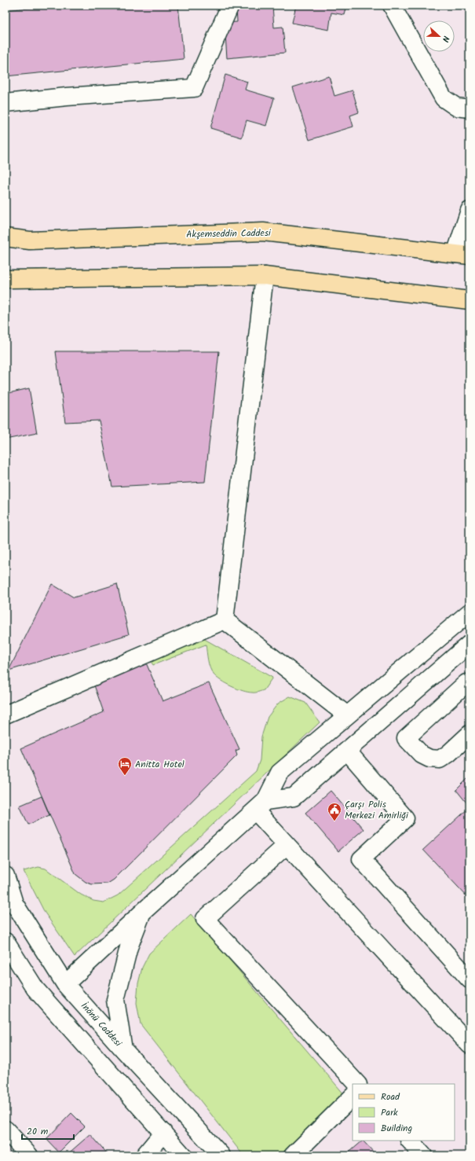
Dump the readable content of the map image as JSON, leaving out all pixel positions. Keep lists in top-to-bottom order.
{
  "streets": {
    "main road": ["Akşemseddin Caddesi"],
    "street": ["İnönü Caddesi"]
  },
  "places": {
    "hotel": ["Anitta Hotel"],
    "public building": ["Çarşı Polis Merkezi Amirliği"]
  },
  "legend": ["Road", "Park", "Building"],
  "scale_bar": "20 m",
  "north": "right"
}
